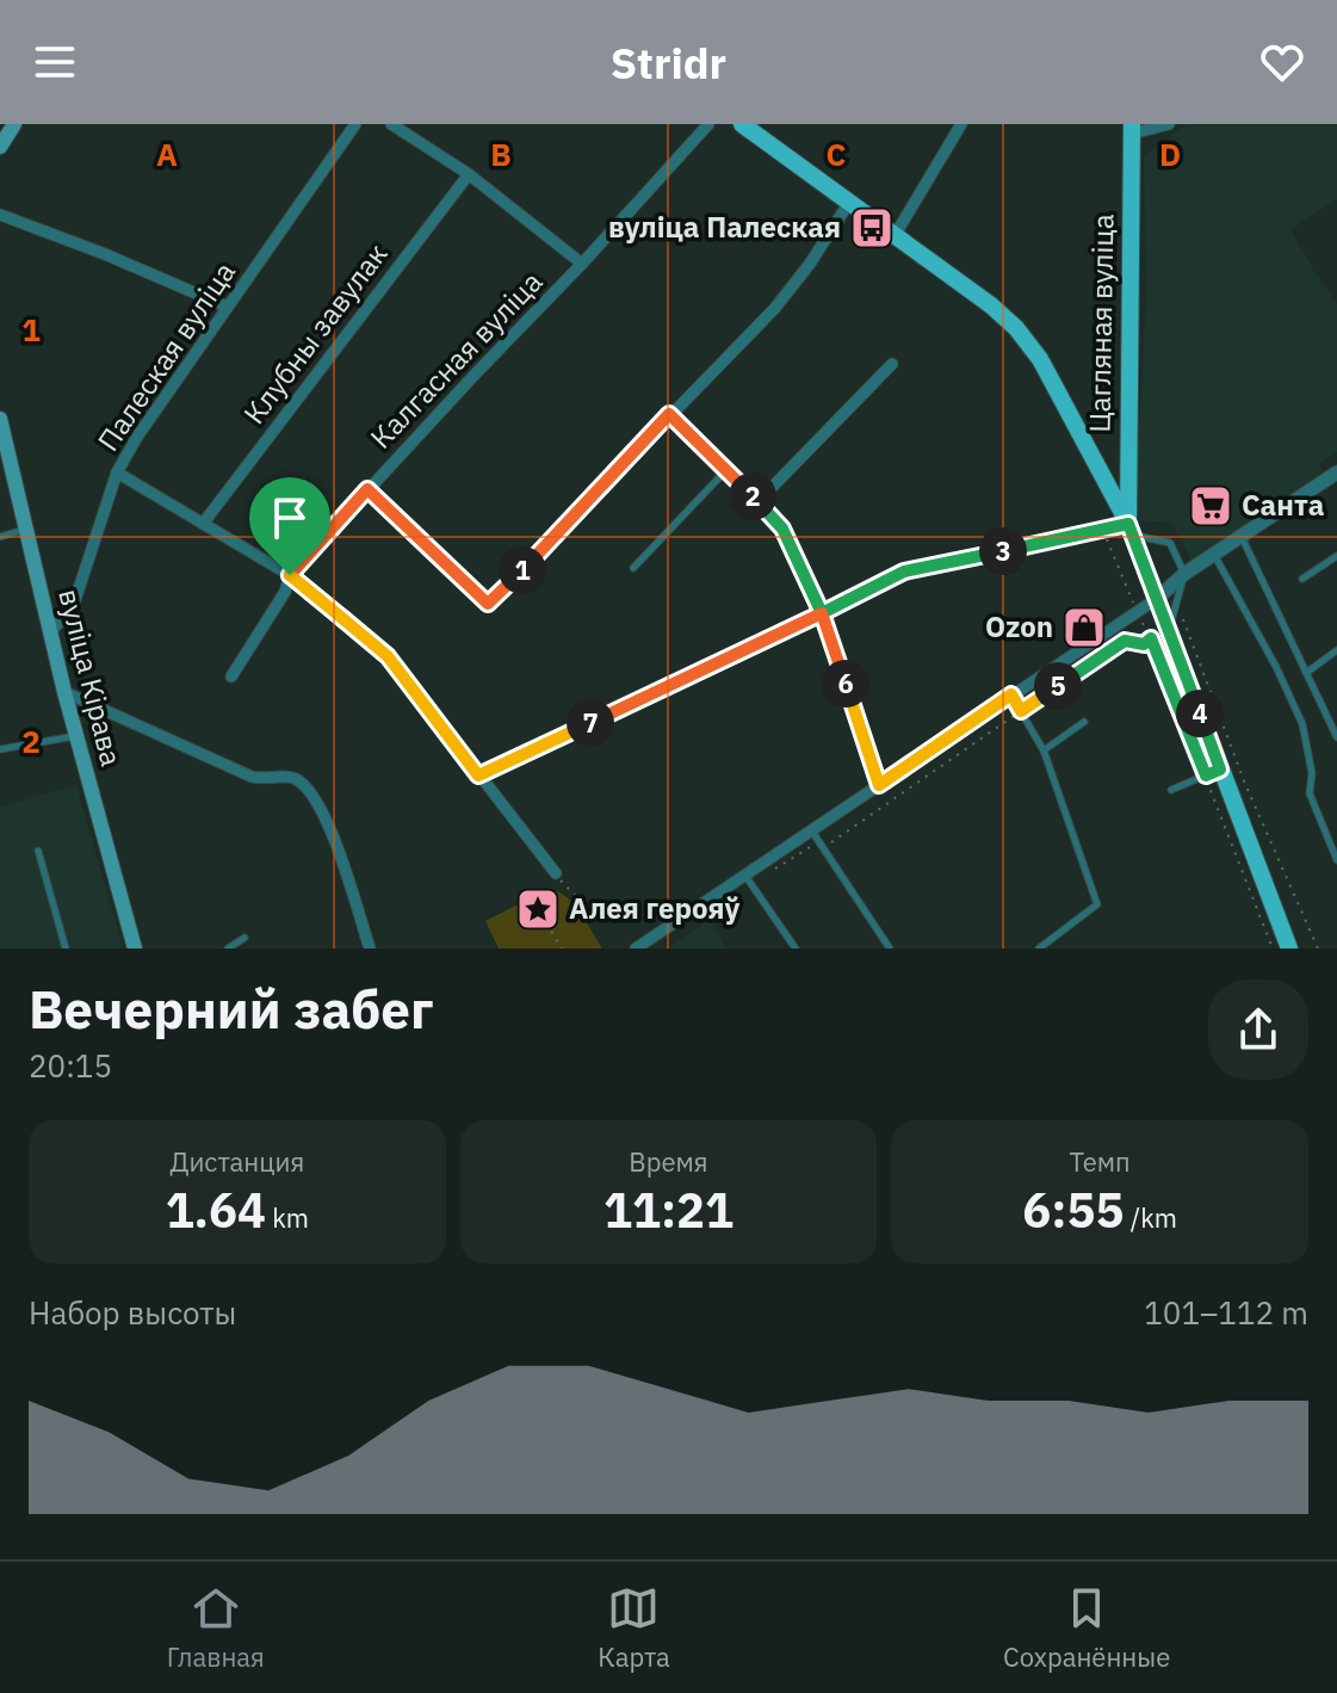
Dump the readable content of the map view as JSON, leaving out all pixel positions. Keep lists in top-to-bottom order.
{
  "streets": {
    "main road": ["Цагляная вуліца", "вуліца Кірава"],
    "street": ["Клубны завулак", "Палеская вуліца", "Калгасная вуліца"]
  },
  "crossings": [
    ["Клубны завулак", "Калгасная вуліца"],
    ["Палеская вуліца", "вуліца Кірава"]
  ],
  "places": {
    "bus stop": ["вуліца Палеская"],
    "supermarket": ["Санта"],
    "shop": ["Ozon"],
    "place": ["Алея герояў"]
  },
  "page": {
    "header": "Stridr",
    "pins": [
      "2",
      "3",
      "1",
      "6",
      "5",
      "4",
      "7"
    ],
    "heading": ["Вечерний забег", "20:15"],
    "stats": [
      ["Дистанция", "1.64 km"],
      ["Время", "11:21"],
      ["Темп", "6:55 /km"]
    ],
    "chart": ["Набор высоты", "101–112 m"],
    "tabs": ["Главная", "Карта", "Сохранённые"]
  },
  "grid": {
    "columns": [
      "A",
      "B",
      "C",
      "D"
    ],
    "rows": ["1", "2"]
  }
}
